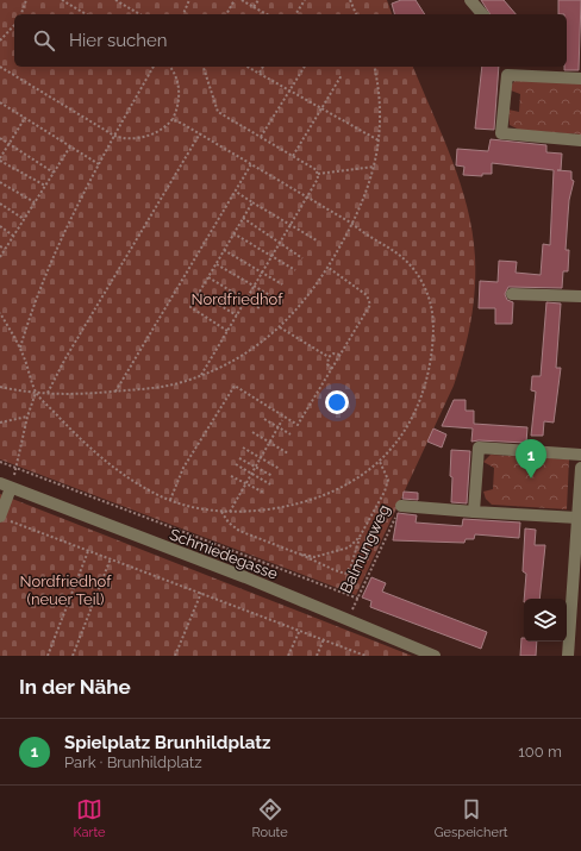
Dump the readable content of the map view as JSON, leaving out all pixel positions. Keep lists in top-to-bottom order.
{
  "streets": {
    "street": ["Balmungweg", "Schmiedegasse"]
  },
  "crossings": [
    ["Balmungweg", "Schmiedegasse"]
  ],
  "parks": ["Nordfriedhof", "Nordfriedhof (neuer Teil)"],
  "page": {
    "search": "Hier suchen",
    "pins": "1",
    "heading": "In der Nähe",
    "list": [
      {
        "mark": "1",
        "name": "Spielplatz Brunhildplatz",
        "note": "Park · Brunhildplatz",
        "value": "100 m"
      }
    ],
    "nav": ["Karte", "Route", "Gespeichert"]
  }
}
